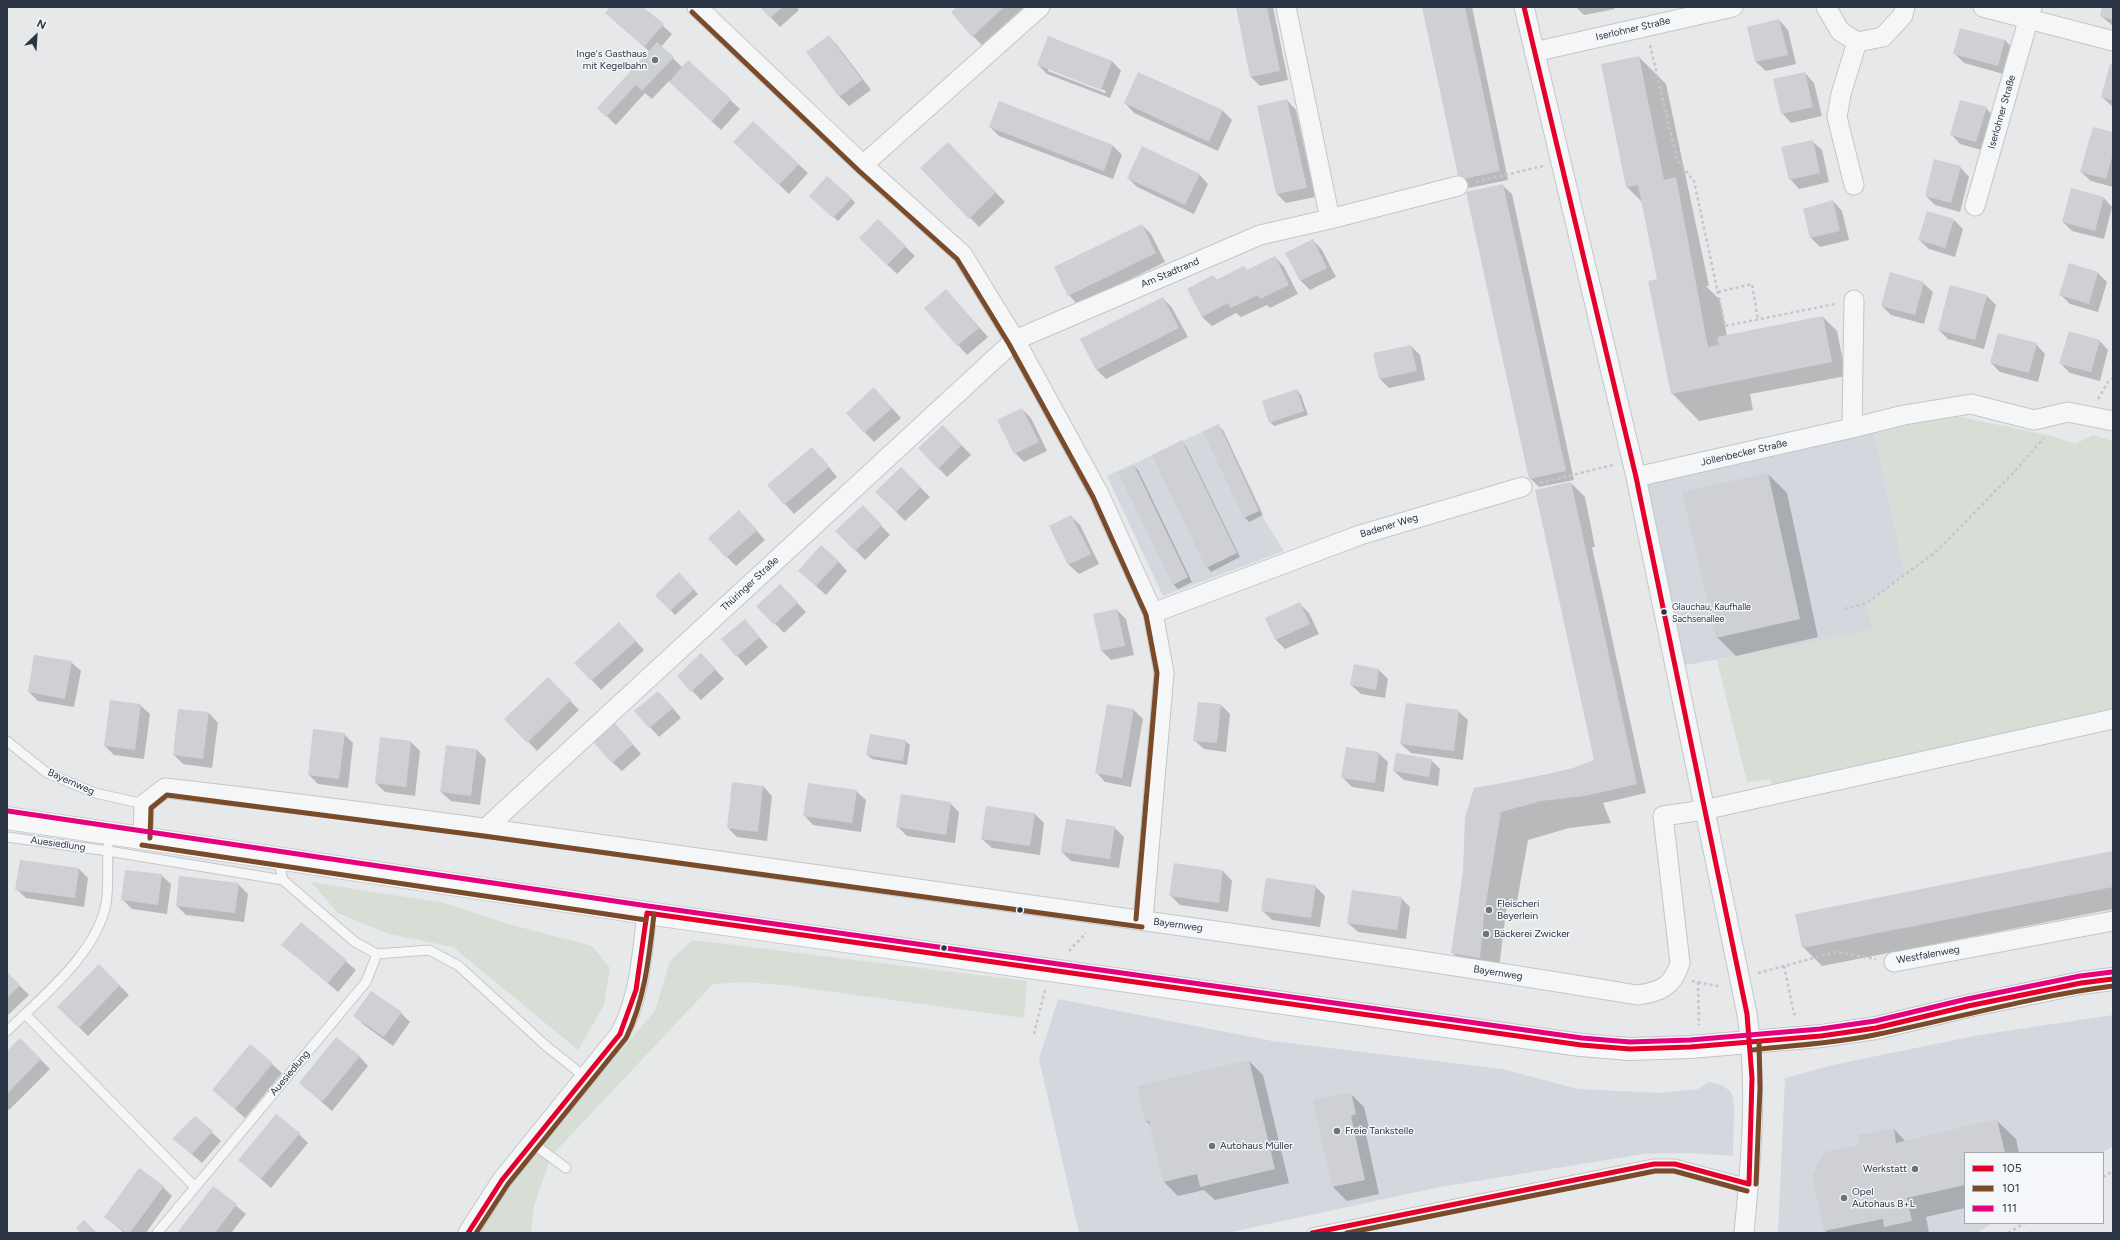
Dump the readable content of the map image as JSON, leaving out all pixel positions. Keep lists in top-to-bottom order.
{
  "streets": {
    "street": [
      "Iserlohner Straße",
      "Am Stadtrand",
      "Jöllenbecker Straße",
      "Badener Weg",
      "Thüringer Straße",
      "Bayernweg",
      "Westfalenweg"
    ],
    "lane": ["Auesiedlung"]
  },
  "crossings": [
    ["Am Stadtrand", "Thüringer Straße"],
    ["Thüringer Straße", "Bayernweg"],
    ["Bayernweg", "Westfalenweg"]
  ],
  "places": [
    "Inge's Gasthaus mit Kegelbahn",
    "Glauchau, Kaufhalle Sachsenallee",
    "Fleischeri Beyerlein",
    "Bäckerei Zwicker",
    "Freie Tankstelle",
    "Autohaus Müller",
    "Werkstatt",
    "Opel Autohaus B+L"
  ],
  "lines": ["transit line 105", "transit line 101", "transit line 111"],
  "legend": ["105", "101", "111"],
  "north": "top right"
}
